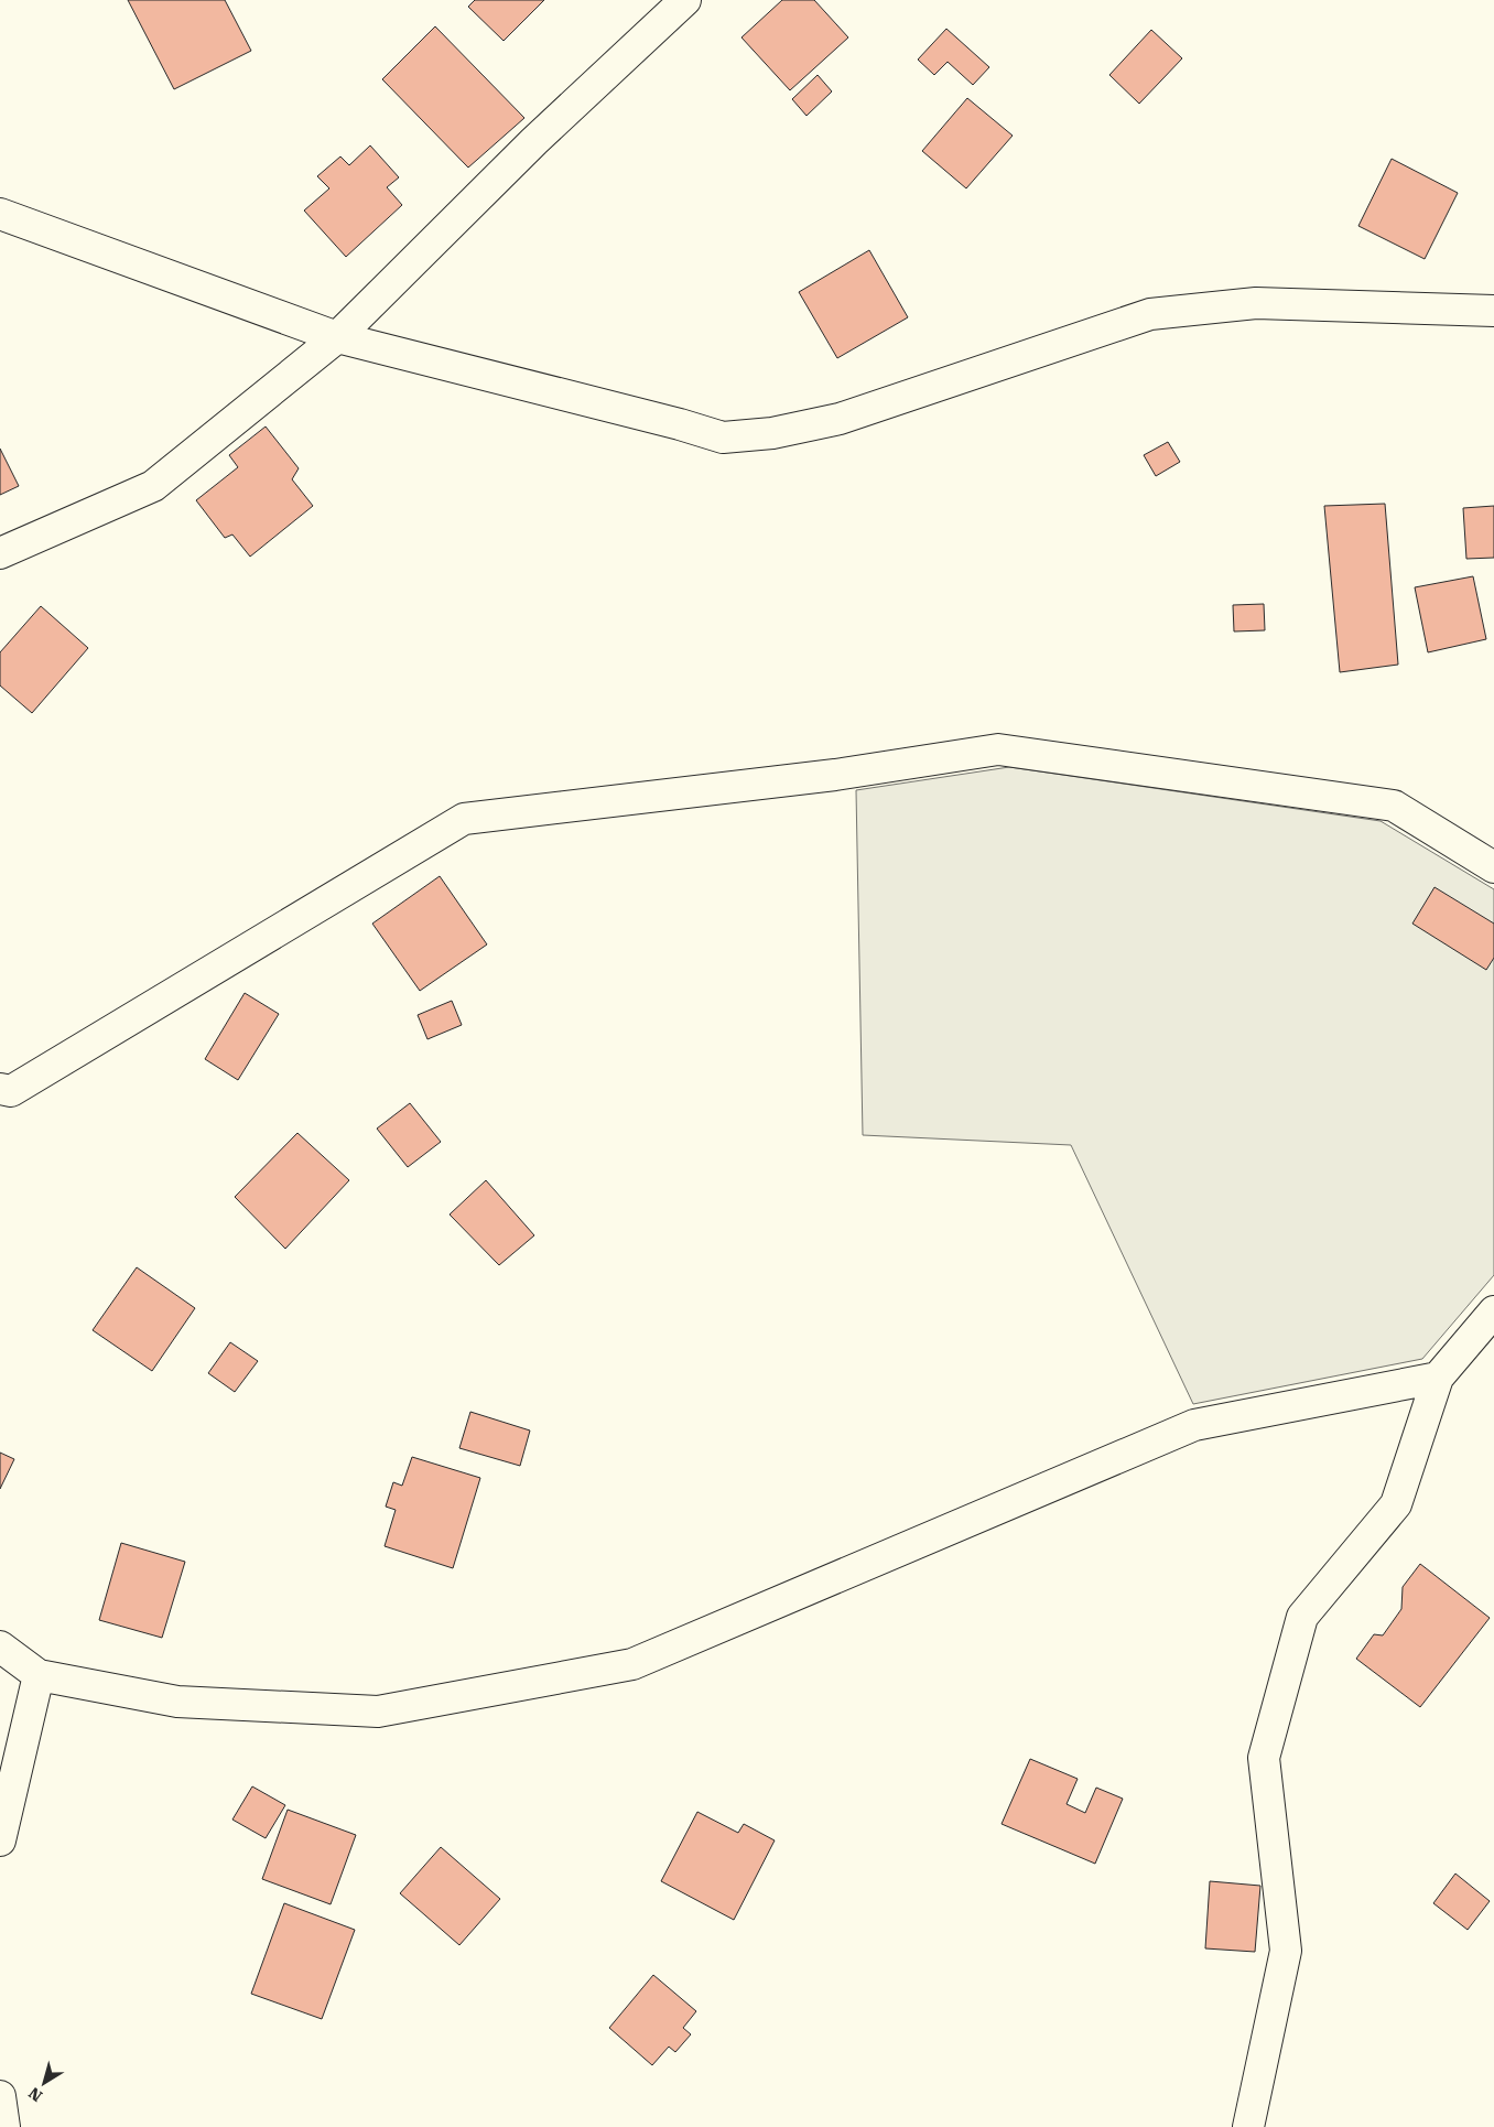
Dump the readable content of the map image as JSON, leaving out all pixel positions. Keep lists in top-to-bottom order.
{
  "north": "bottom left"
}
